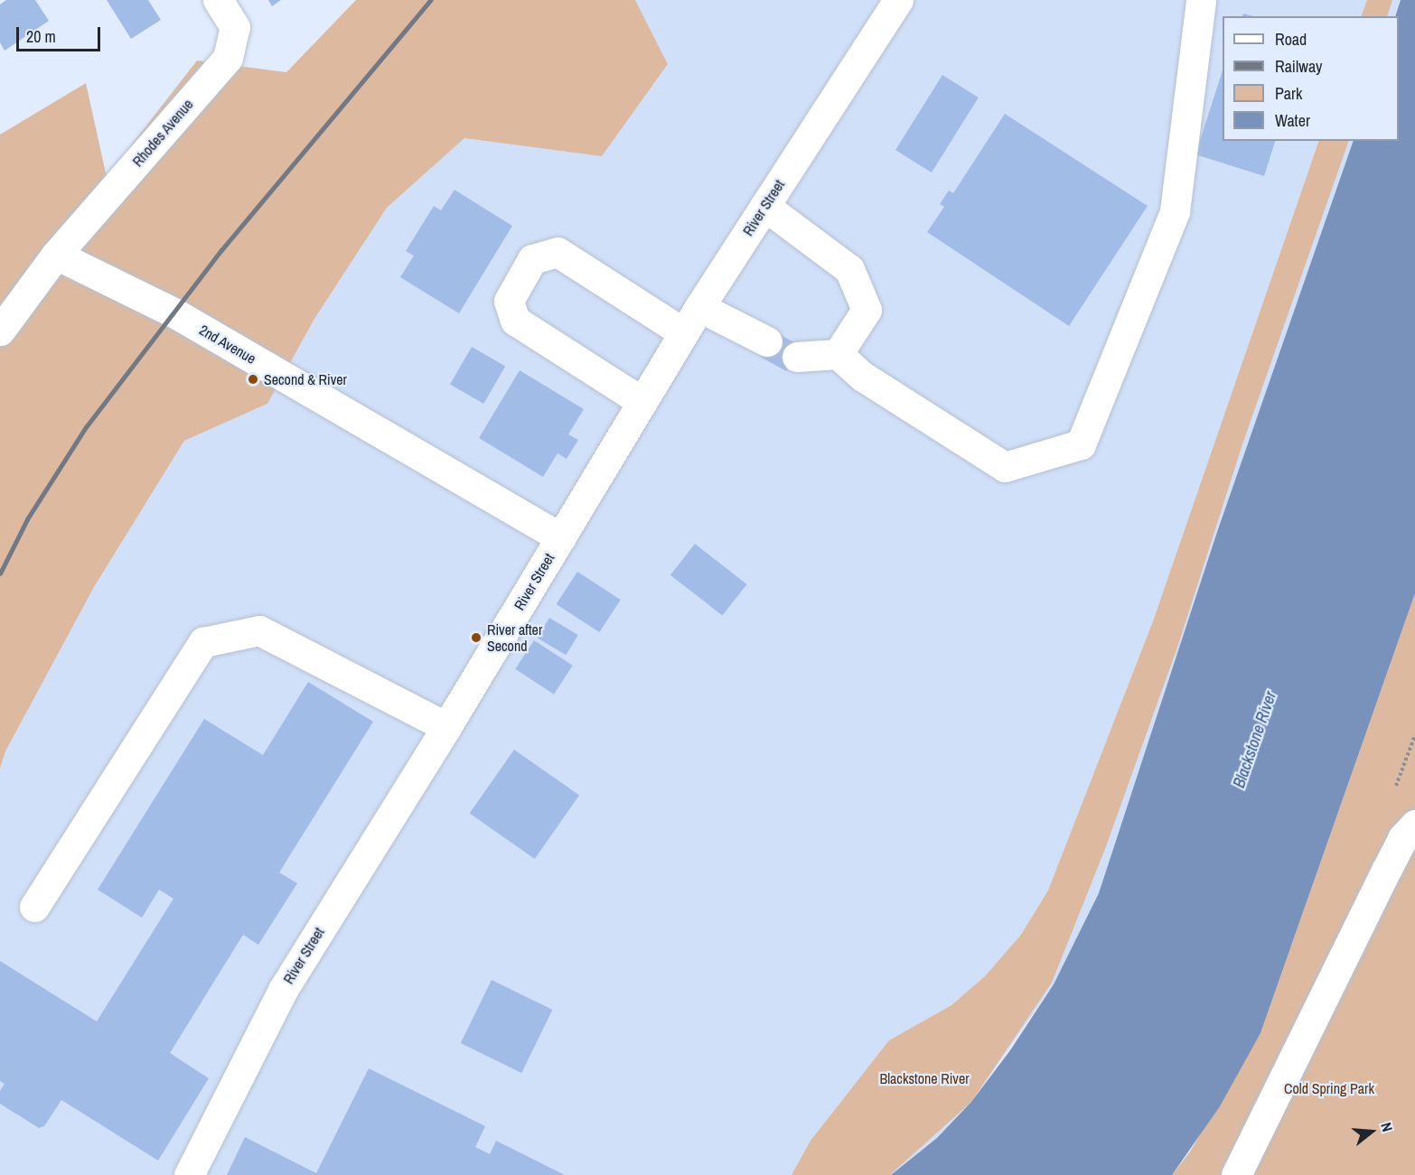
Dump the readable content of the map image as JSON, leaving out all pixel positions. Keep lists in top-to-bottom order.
{
  "streets": {
    "street": ["Rhodes Avenue", "River Street", "2nd Avenue"]
  },
  "crossings": [
    ["Rhodes Avenue", "2nd Avenue"],
    ["River Street", "2nd Avenue"]
  ],
  "water": ["Blackstone River"],
  "parks": ["Blackstone River", "Cold Spring Park"],
  "places": ["Second & River", "River after Second"],
  "legend": [
    "Road",
    "Railway",
    "Park",
    "Water"
  ],
  "scale_bar": "20 m",
  "north": "right"
}
